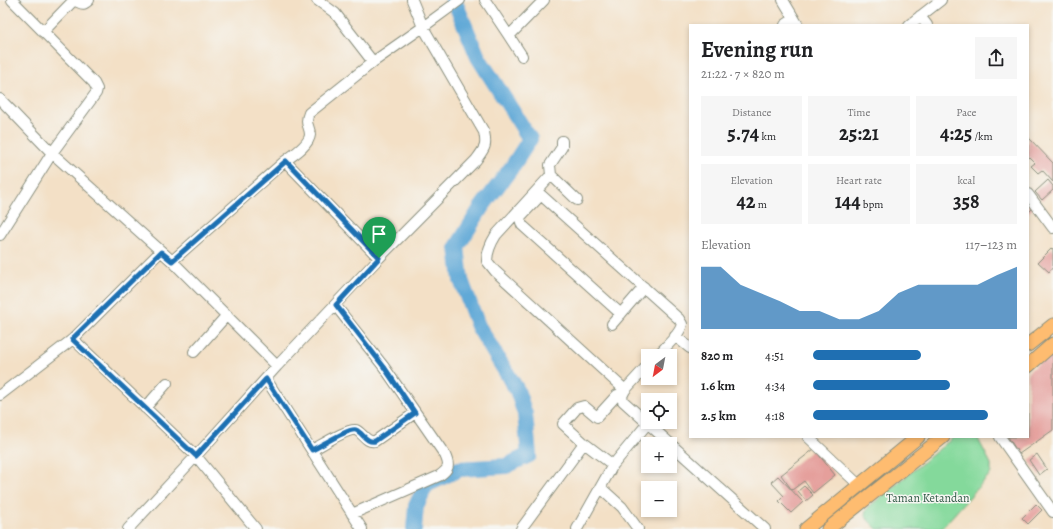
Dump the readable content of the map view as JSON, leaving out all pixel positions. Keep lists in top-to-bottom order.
{
  "parks": ["Taman Ketandan"],
  "north": "bottom left",
  "page": {
    "heading": ["Evening run", "21:22 · 7 × 820 m"],
    "stats": [
      ["Distance", "5.74 km"],
      ["Time", "25:21"],
      ["Pace", "4:25 /km"],
      ["Elevation", "42 m"],
      ["Heart rate", "144 bpm"],
      ["kcal", "358"]
    ],
    "chart": ["Elevation", "117–123 m"],
    "list": [
      {
        "name": "820 m",
        "note": "4:51"
      },
      {
        "name": "1.6 km",
        "note": "4:34"
      },
      {
        "name": "2.5 km",
        "note": "4:18"
      }
    ],
    "map_buttons": ["+", "−"]
  }
}
